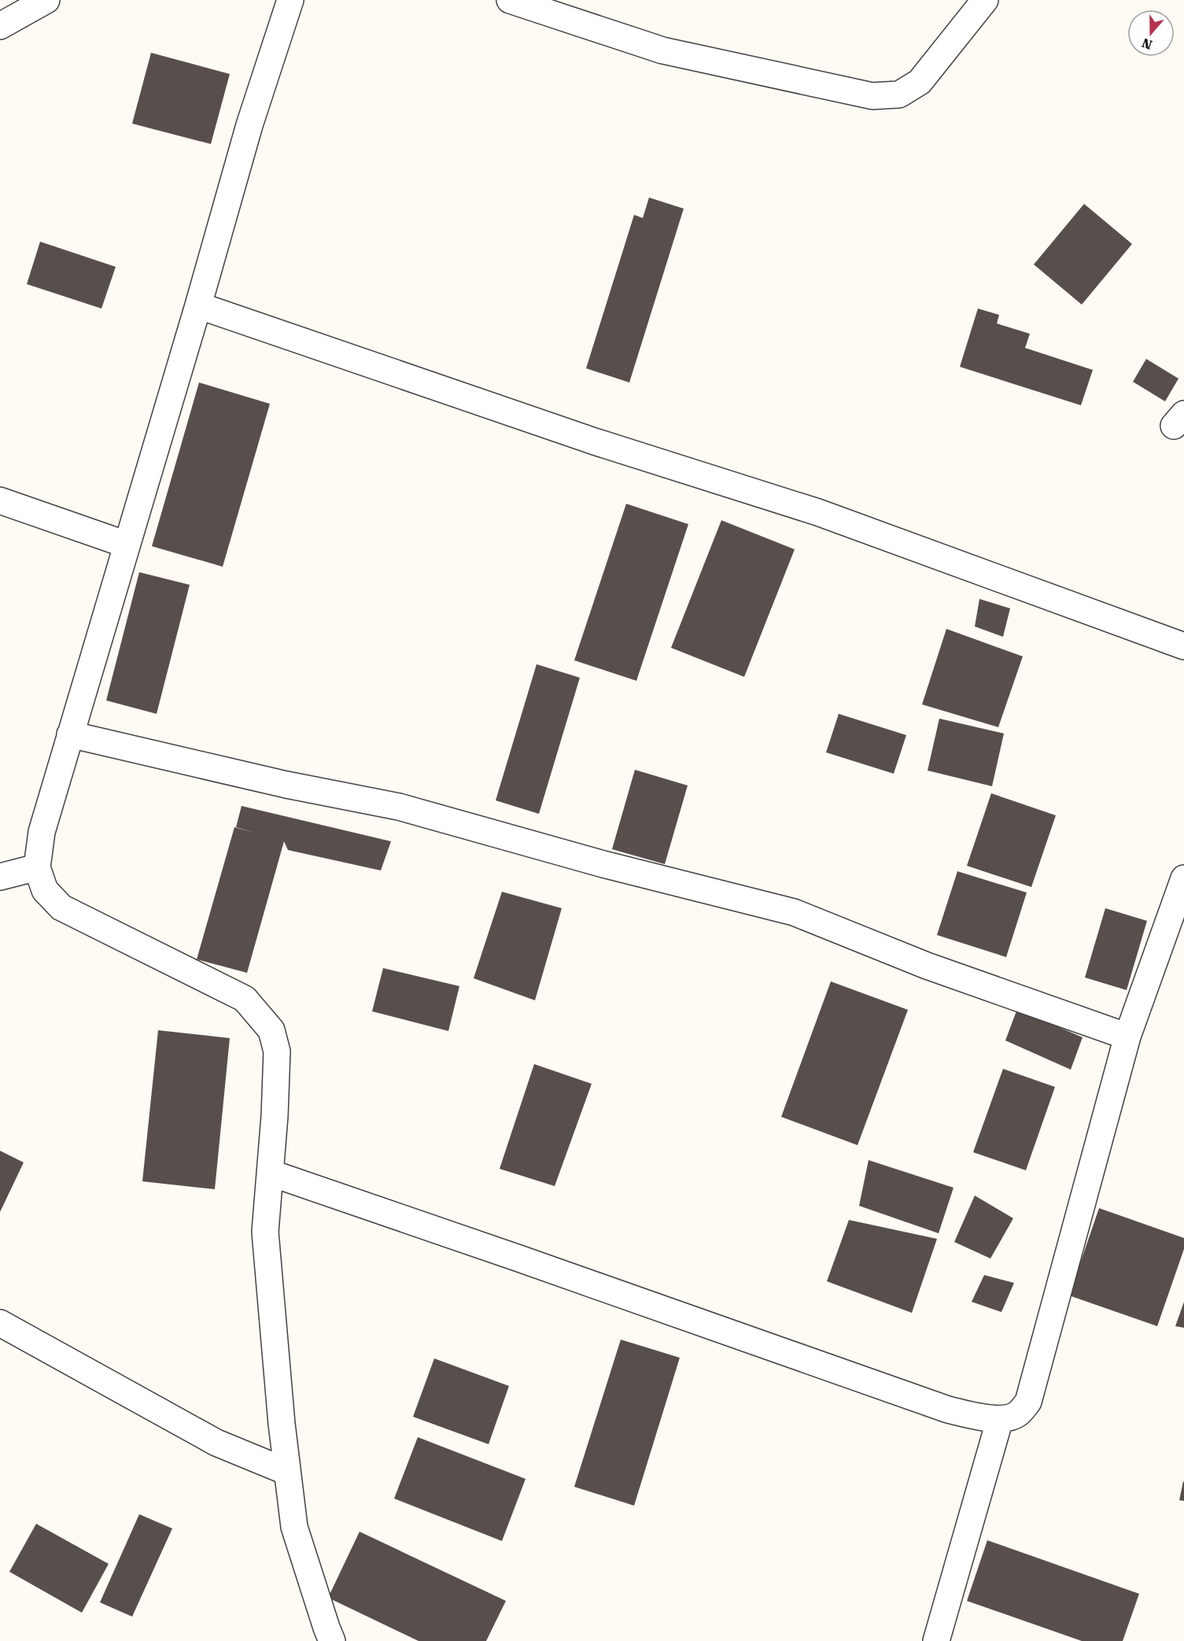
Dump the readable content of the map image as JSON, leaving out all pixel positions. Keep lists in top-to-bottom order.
{
  "north": "bottom"
}
